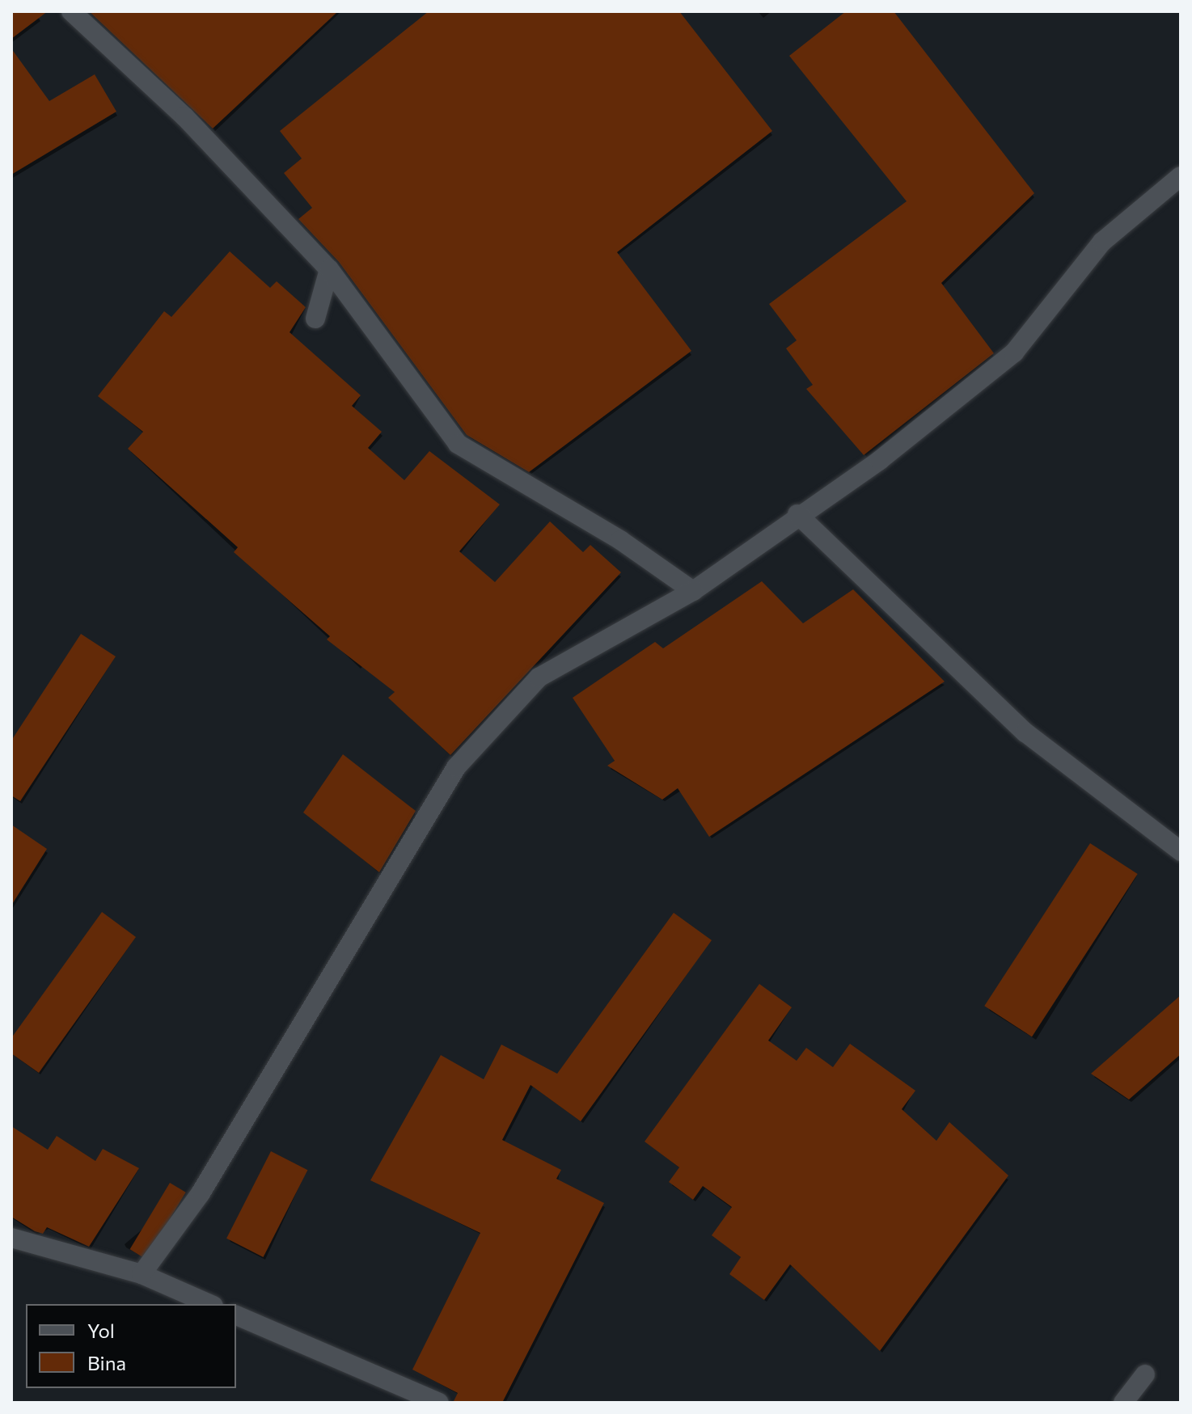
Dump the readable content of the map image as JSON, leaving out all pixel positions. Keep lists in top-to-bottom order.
{
  "legend": ["Yol", "Bina"]
}
